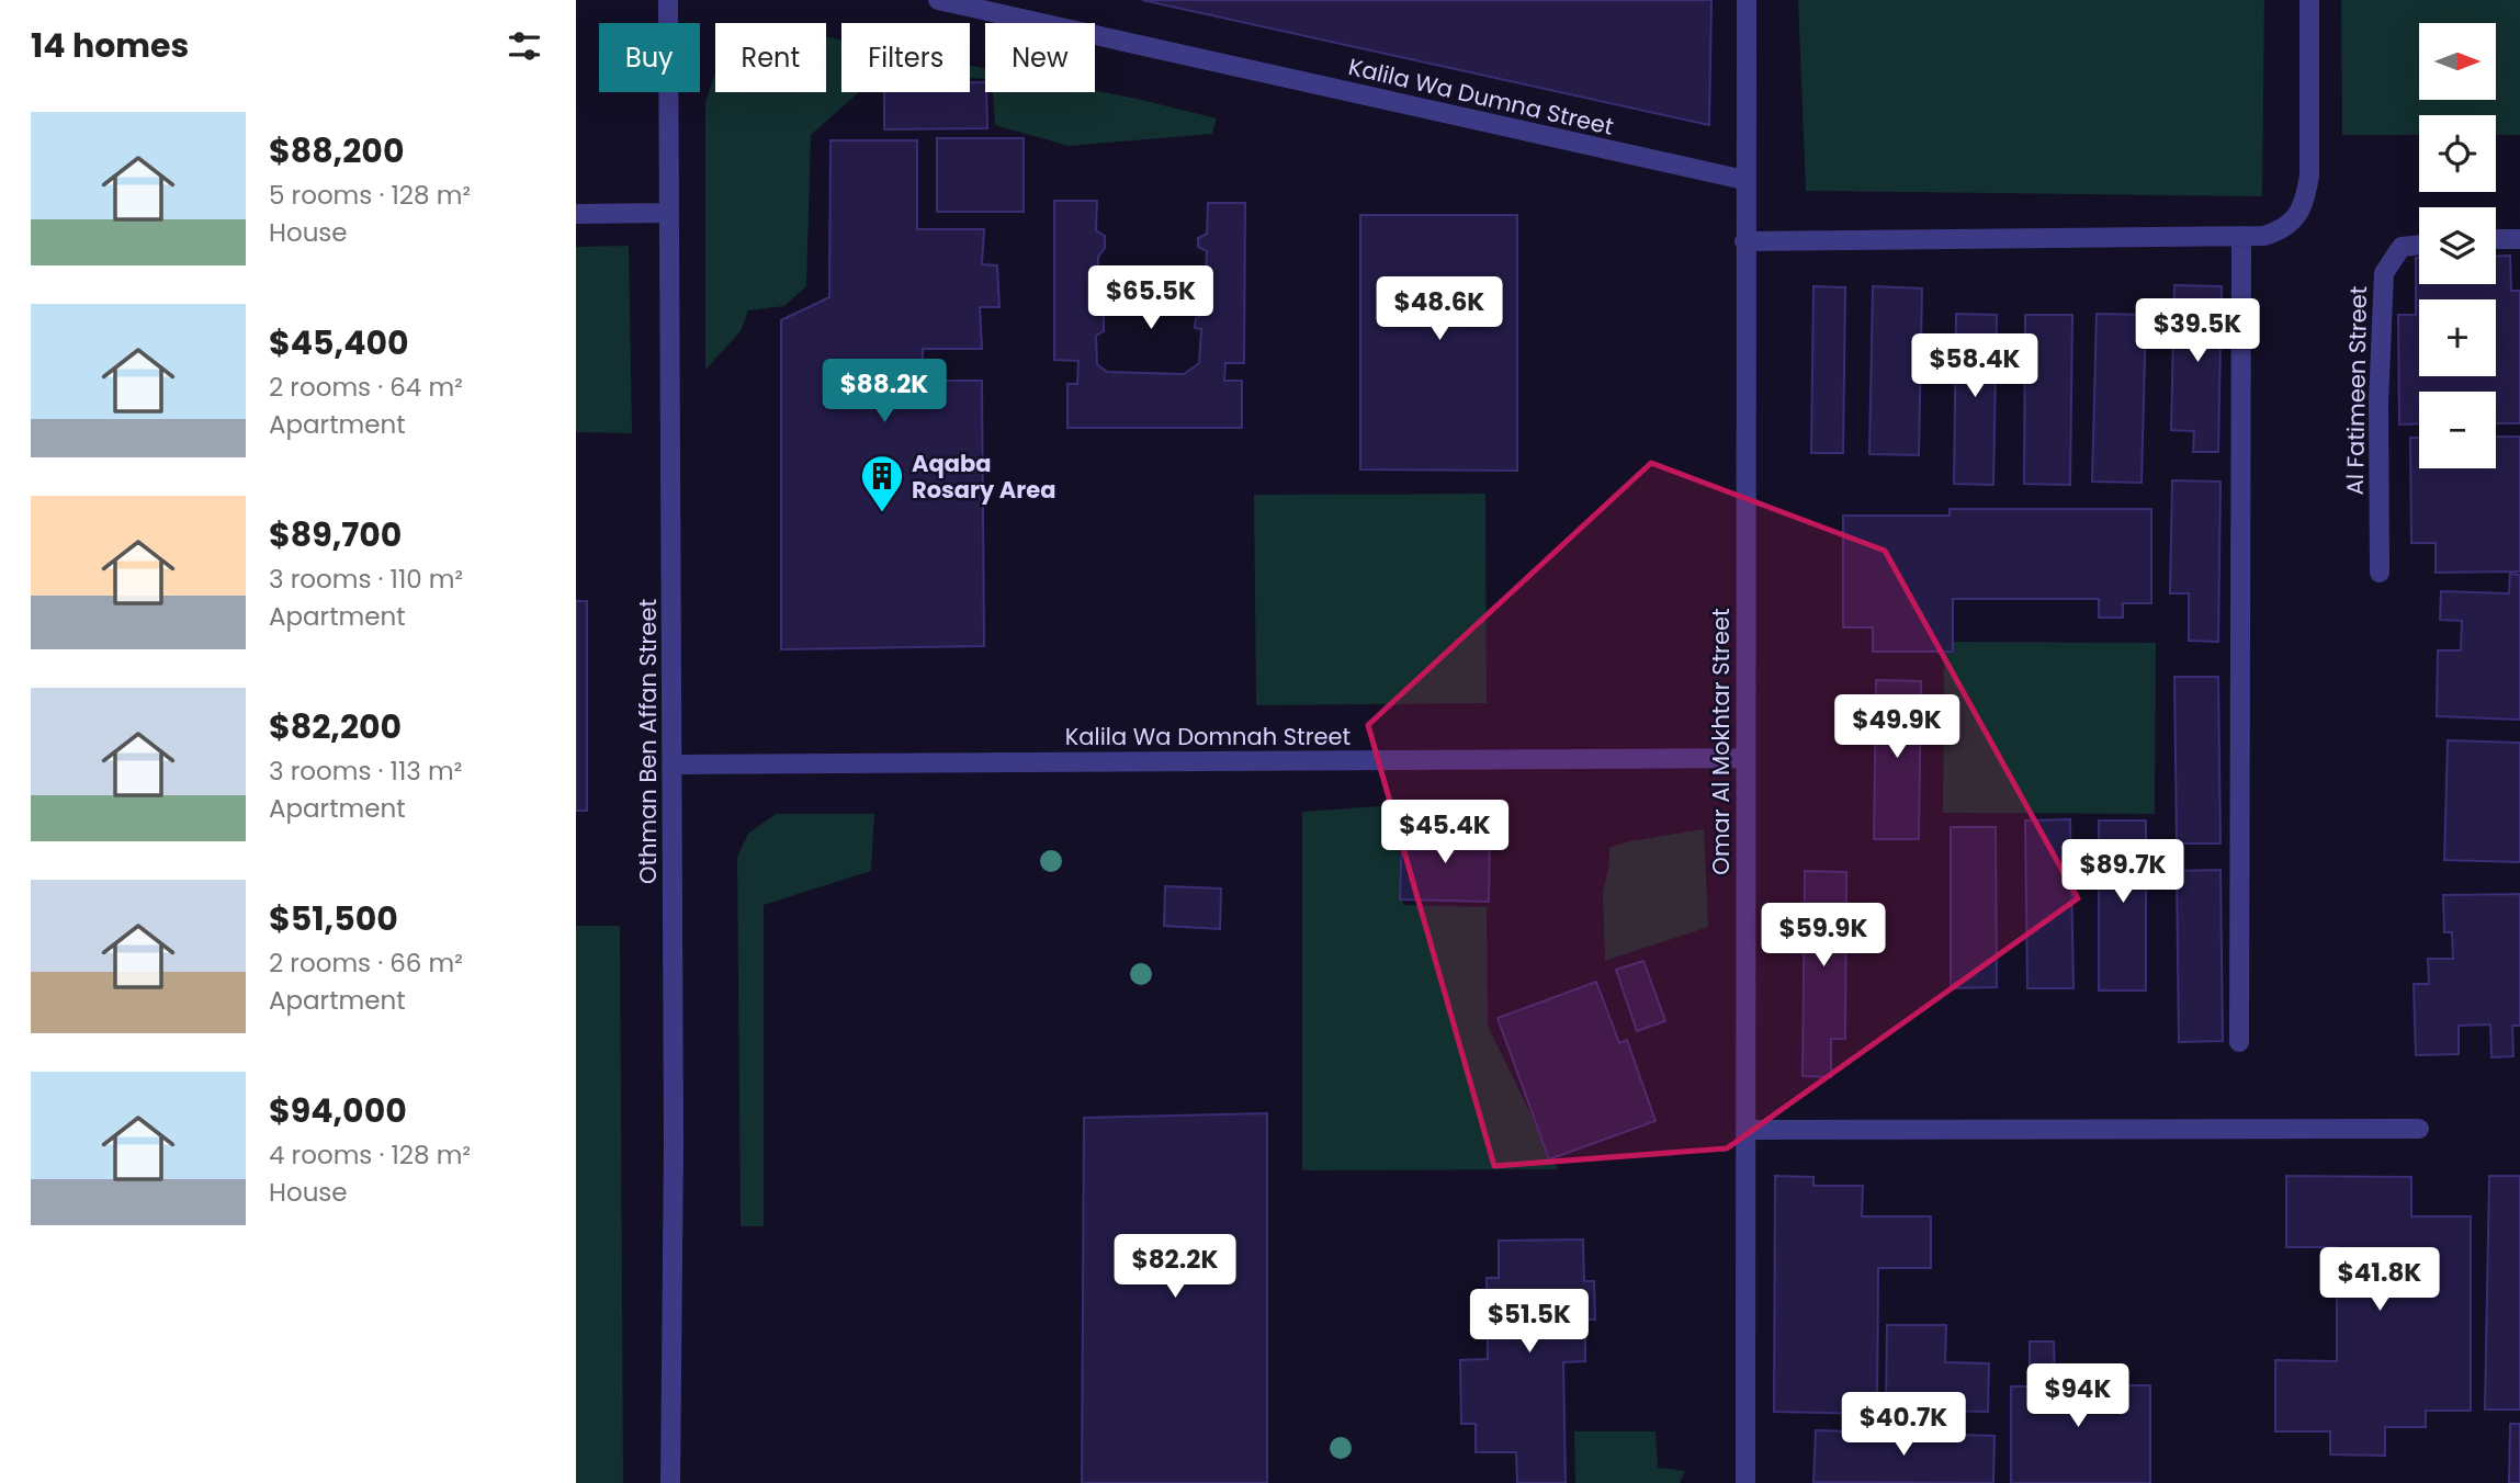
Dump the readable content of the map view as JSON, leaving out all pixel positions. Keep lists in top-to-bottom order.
{
  "streets": {
    "street": [
      "Kalila Wa Dumna Street",
      "Al Fatimeen Street",
      "Kalila Wa Domnah Street",
      "Othman Ben Affan Street",
      "Omar Al Mokhtar Street"
    ]
  },
  "crossings": [
    ["Kalila Wa Dumna Street", "Omar Al Mokhtar Street"],
    ["Kalila Wa Domnah Street", "Othman Ben Affan Street"],
    ["Kalila Wa Domnah Street", "Omar Al Mokhtar Street"]
  ],
  "places": {
    "building": ["Aqaba Rosary Area"]
  },
  "north": "right",
  "page": {
    "heading": "14 homes",
    "map_buttons": ["+", "−"],
    "chip": [
      "Buy",
      "Rent",
      "Filters",
      "New"
    ],
    "list": [
      {
        "name": "$88,200",
        "note": "5 rooms · 128 m² · House"
      },
      {
        "name": "$45,400",
        "note": "2 rooms · 64 m² · Apartment"
      },
      {
        "name": "$89,700",
        "note": "3 rooms · 110 m² · Apartment"
      },
      {
        "name": "$82,200",
        "note": "3 rooms · 113 m² · Apartment"
      },
      {
        "name": "$51,500",
        "note": "2 rooms · 66 m² · Apartment"
      },
      {
        "name": "$94,000",
        "note": "4 rooms · 128 m² · House"
      }
    ],
    "price": [
      "$65.5K",
      "$48.6K",
      "$39.5K",
      "$58.4K",
      "$88.2K",
      "$49.9K",
      "$45.4K",
      "$89.7K",
      "$59.9K",
      "$82.2K",
      "$41.8K",
      "$51.5K",
      "$94K",
      "$40.7K"
    ]
  }
}
